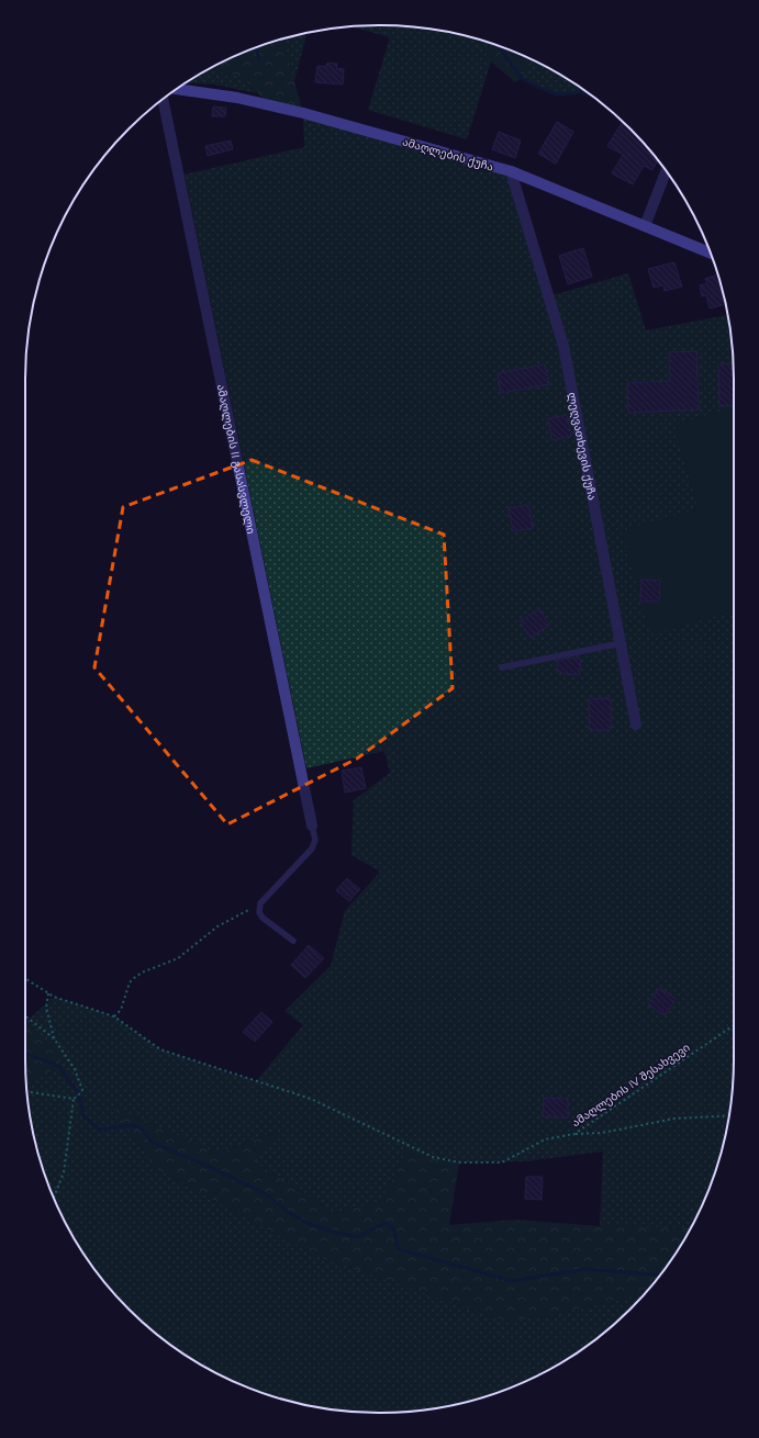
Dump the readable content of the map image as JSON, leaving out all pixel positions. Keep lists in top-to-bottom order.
{
  "streets": {
    "street": ["ამაღლების ქუჩა", "ლეღვათხევის ქუჩა", "ამაღლების II გასასვლელი"],
    "path": ["ამაღლების IV შესახვევი"]
  },
  "crossings": [
    ["ამაღლების ქუჩა", "ლეღვათხევის ქუჩა"]
  ]
}
